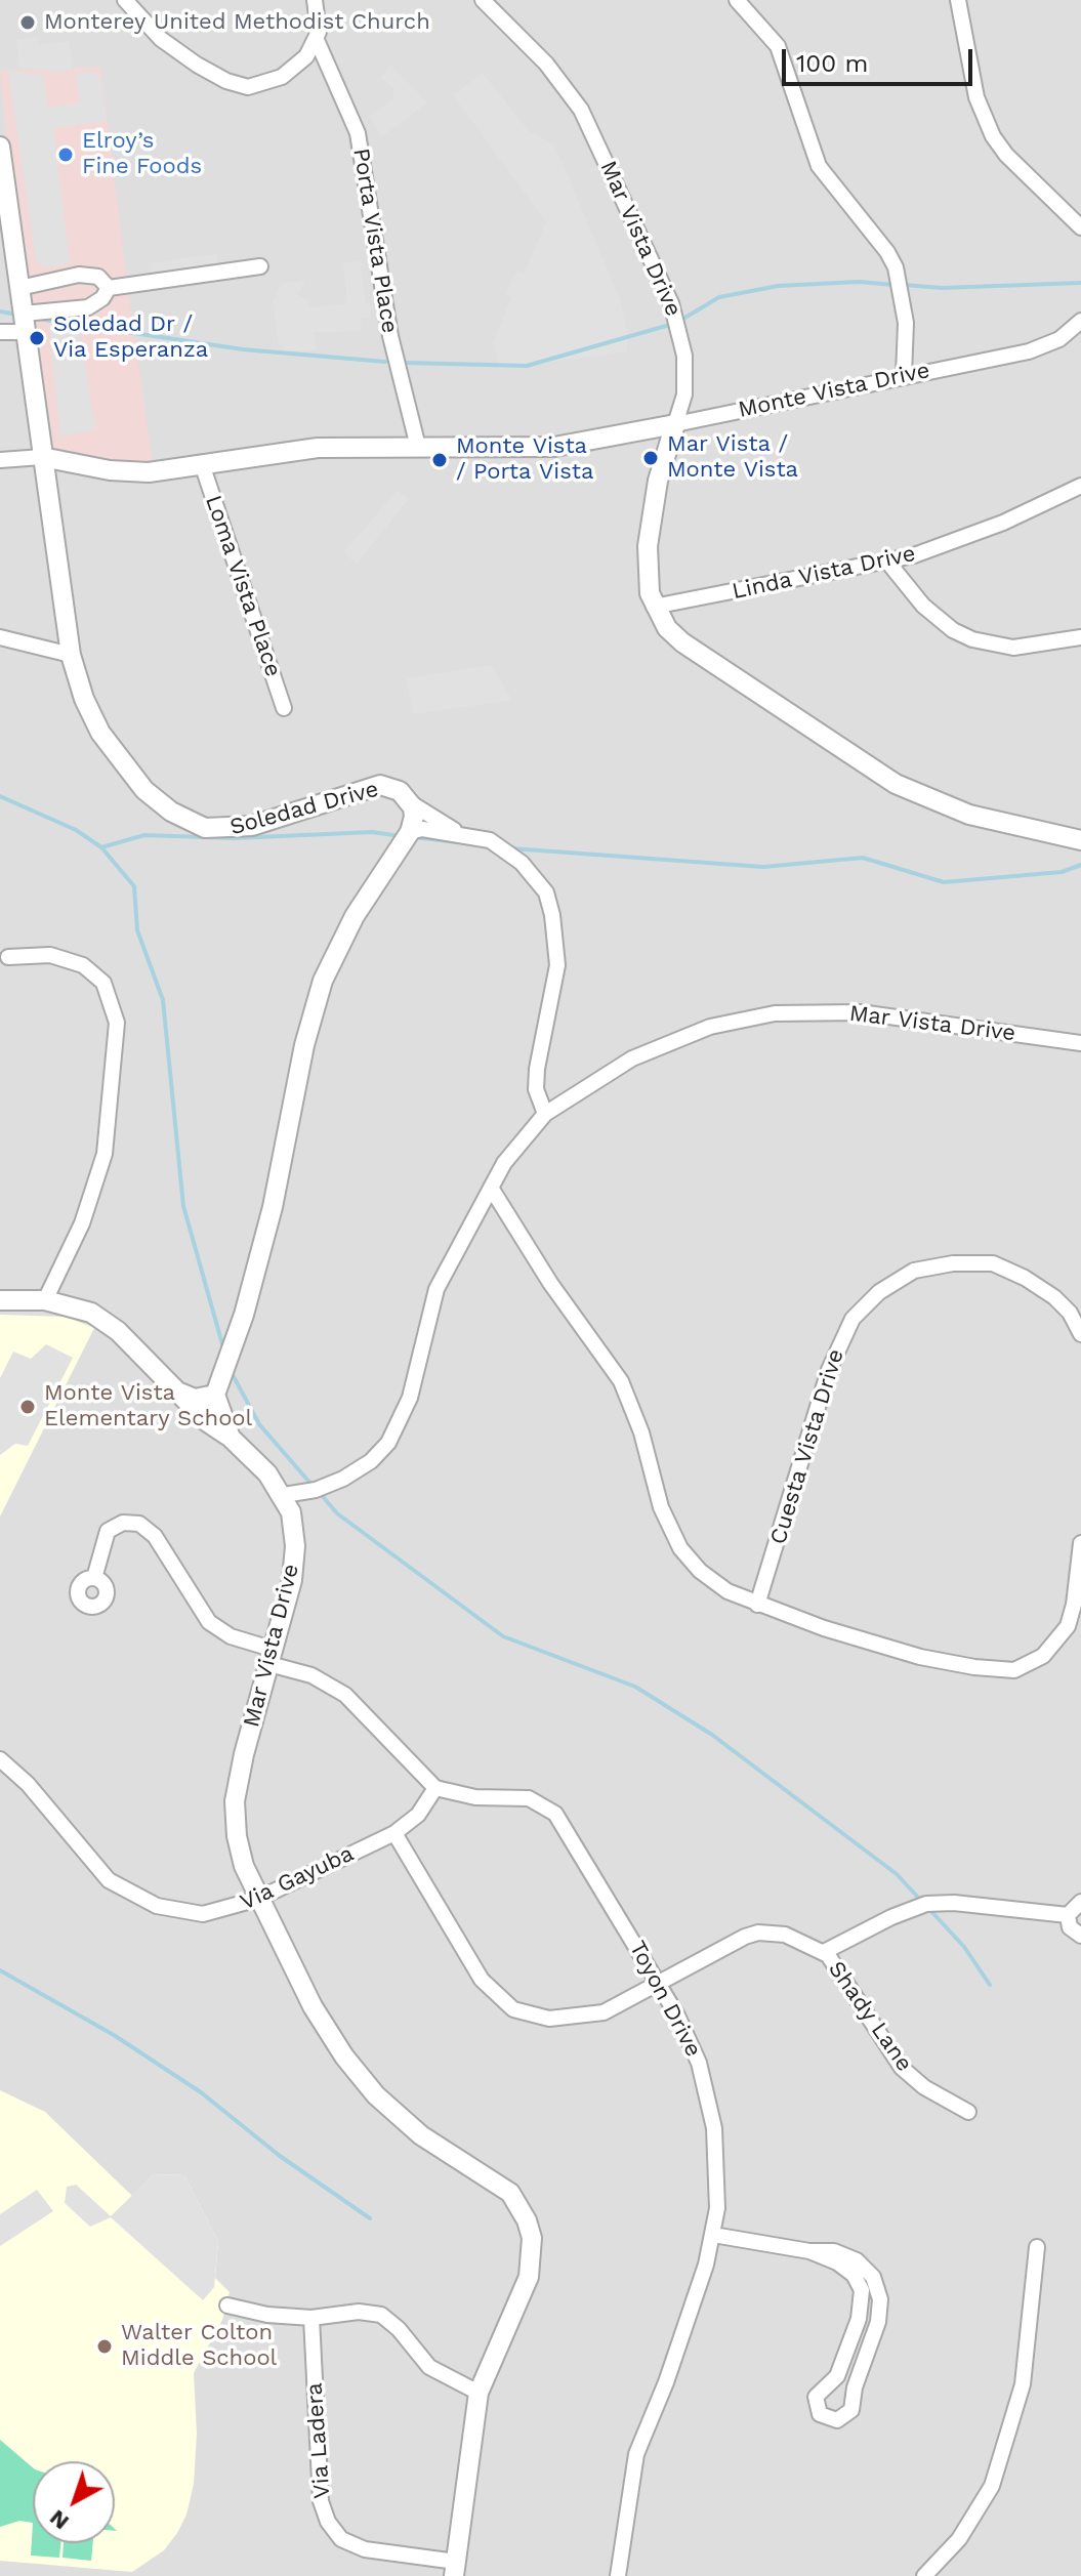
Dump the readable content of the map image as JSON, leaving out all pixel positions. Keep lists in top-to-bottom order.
{
  "streets": {
    "street": [
      "Mar Vista Drive",
      "Porta Vista Place",
      "Monte Vista Drive",
      "Linda Vista Drive",
      "Loma Vista Place",
      "Soledad Drive",
      "Cuesta Vista Drive",
      "Via Gayuba",
      "Toyon Drive",
      "Shady Lane",
      "Via Ladera"
    ]
  },
  "crossings": [
    ["Mar Vista Drive", "Monte Vista Drive"],
    ["Mar Vista Drive", "Linda Vista Drive"],
    ["Mar Vista Drive", "Via Gayuba"],
    ["Mar Vista Drive", "Via Ladera"],
    ["Porta Vista Place", "Monte Vista Drive"],
    ["Monte Vista Drive", "Loma Vista Place"],
    ["Monte Vista Drive", "Soledad Drive"],
    ["Via Gayuba", "Toyon Drive"],
    ["Via Gayuba", "Shady Lane"],
    ["Toyon Drive", "Shady Lane"]
  ],
  "places": [
    "Monterey United Methodist Church",
    "Elroy’s Fine Foods",
    "Soledad Dr / Via Esperanza",
    "Mar Vista / Monte Vista",
    "Monte Vista / Porta Vista",
    "Monte Vista Elementary School",
    "Walter Colton Middle School"
  ],
  "scale_bar": "100 m",
  "north": "bottom left"
}
